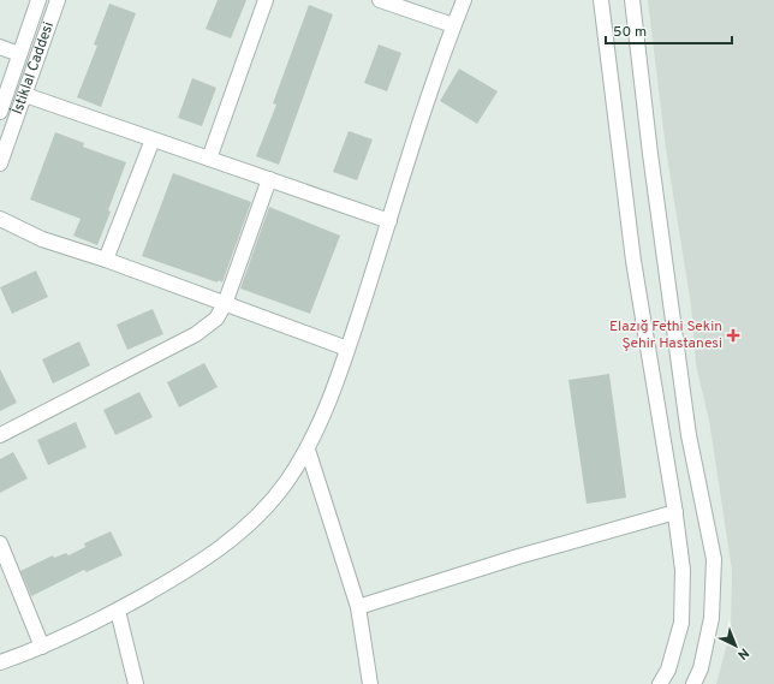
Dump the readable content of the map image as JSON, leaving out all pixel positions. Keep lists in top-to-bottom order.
{
  "streets": {
    "street": ["İstiklal Caddesi"]
  },
  "places": {
    "health": ["Elazığ Fethi Sekin Şehir Hastanesi"]
  },
  "scale_bar": "50 m",
  "north": "bottom right"
}
